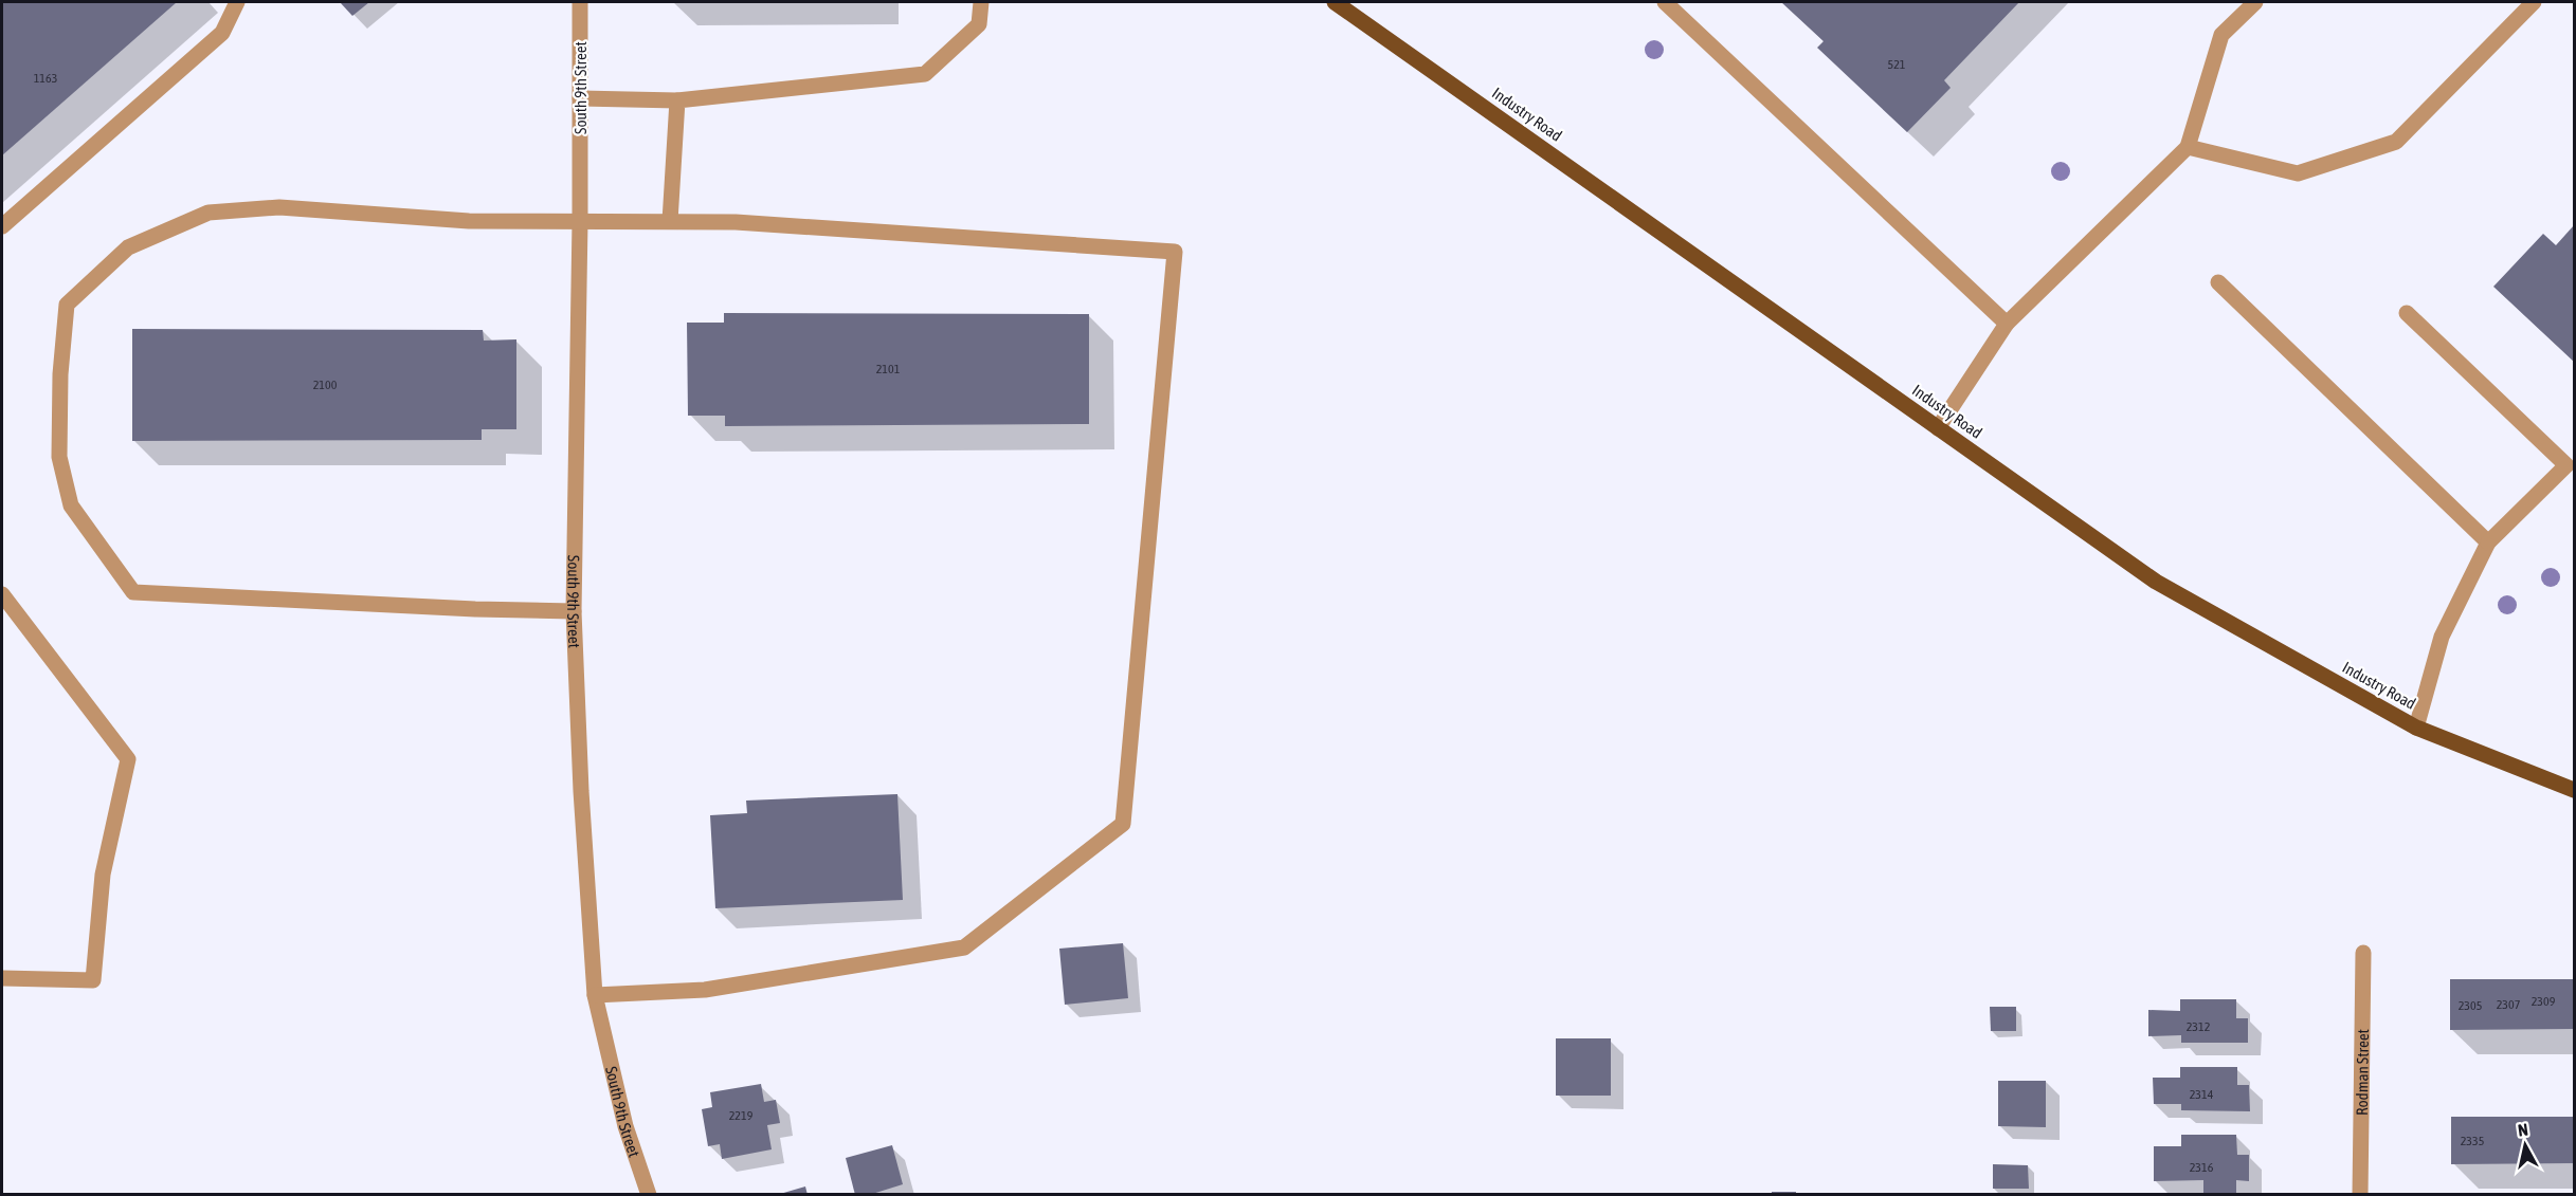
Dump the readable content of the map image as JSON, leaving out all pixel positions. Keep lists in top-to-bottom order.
{
  "streets": {
    "main road": ["Industry Road"],
    "street": ["South 9th Street", "Rodman Street"]
  },
  "house_numbers": [
    "521",
    "1163",
    "2101",
    "2100",
    "2309",
    "2307",
    "2305",
    "2312",
    "2314",
    "2219",
    "2335",
    "2316"
  ],
  "north": "top"
}
